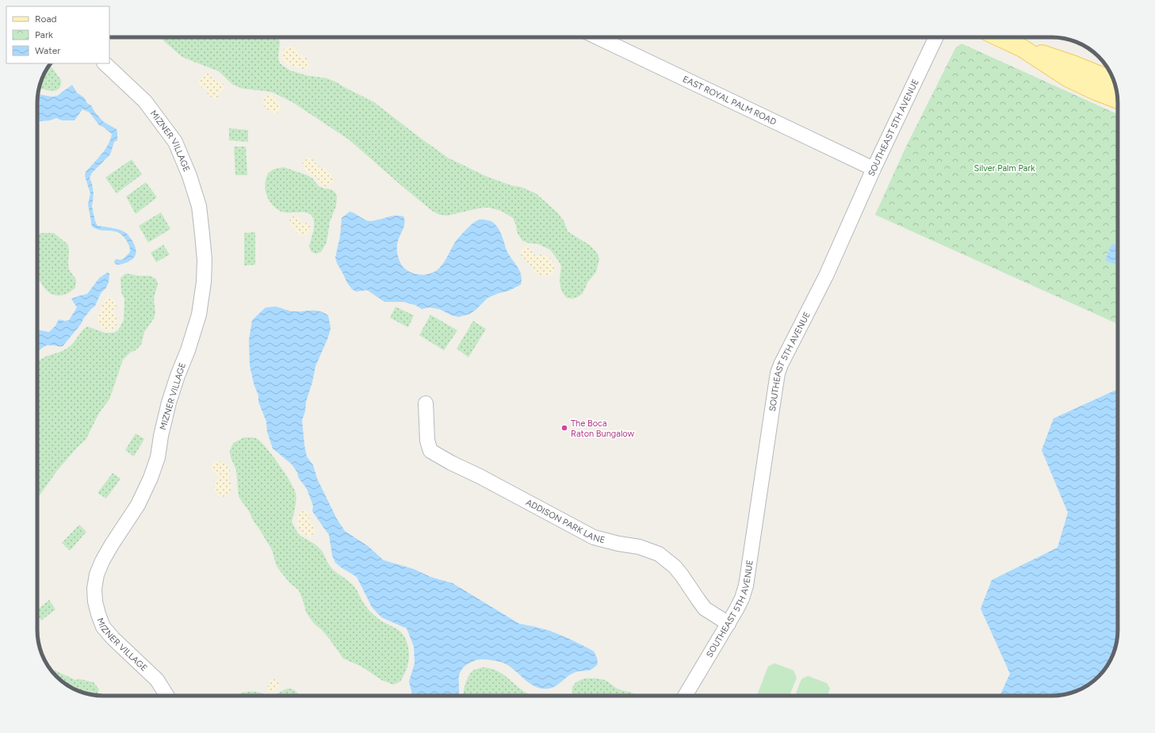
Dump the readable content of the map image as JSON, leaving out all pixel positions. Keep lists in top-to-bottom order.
{
  "streets": {
    "street": [
      "EAST ROYAL PALM ROAD",
      "SOUTHEAST 5TH AVENUE",
      "MIZNER VILLAGE",
      "ADDISON PARK LANE"
    ]
  },
  "crossings": [
    ["EAST ROYAL PALM ROAD", "SOUTHEAST 5TH AVENUE"],
    ["SOUTHEAST 5TH AVENUE", "ADDISON PARK LANE"]
  ],
  "parks": ["Silver Palm Park"],
  "places": ["The Boca Raton Bungalow"],
  "legend": ["Road", "Park", "Water"]
}
